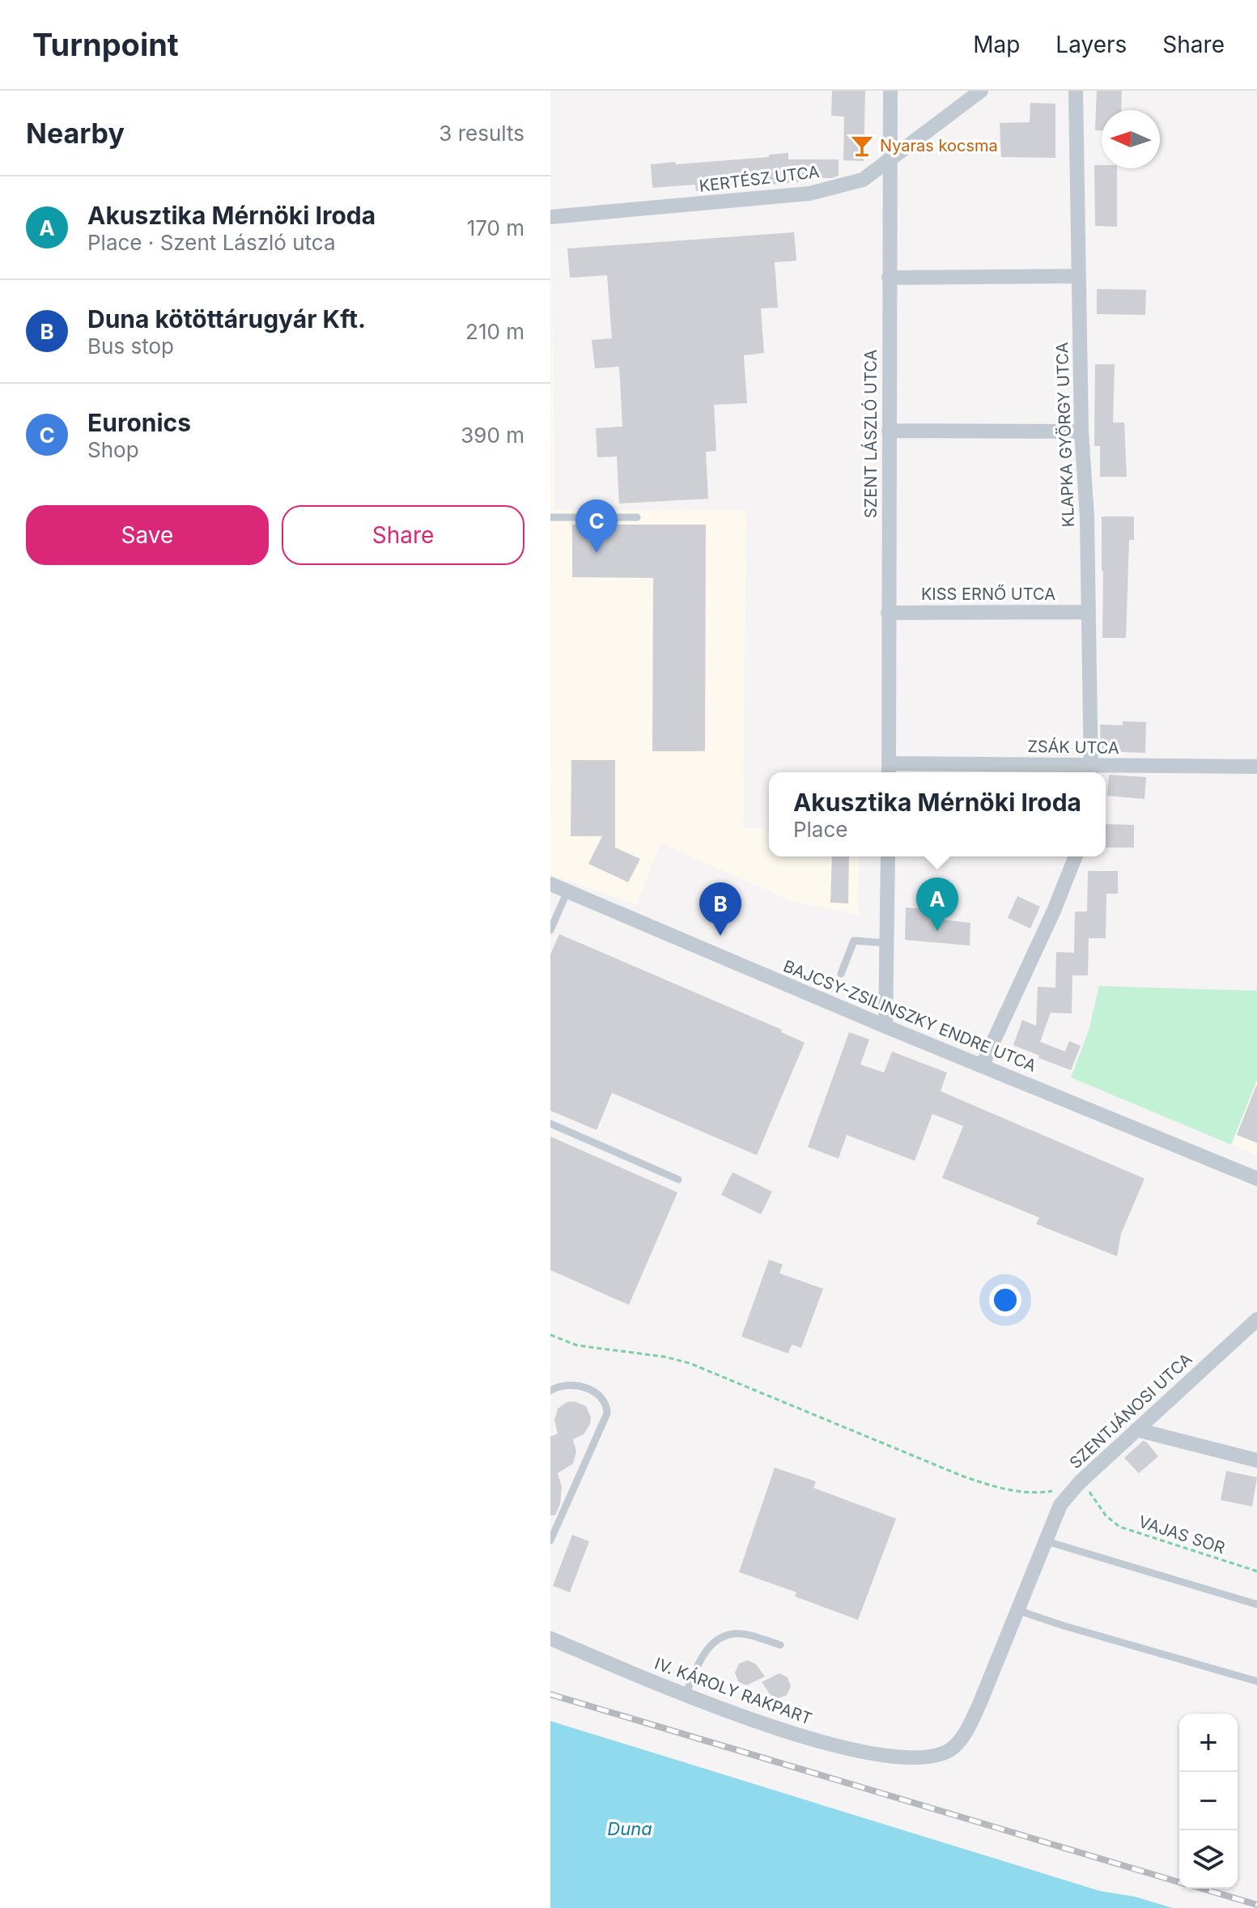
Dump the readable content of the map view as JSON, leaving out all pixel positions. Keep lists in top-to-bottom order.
{
  "streets": {
    "street": [
      "KERTÉSZ UTCA",
      "SZENT LÁSZLÓ UTCA",
      "KLAPKA GYÖRGY UTCA",
      "KISS ERNŐ UTCA",
      "ZSÁK UTCA",
      "BAJCSY-ZSILINSZKY ENDRE UTCA",
      "SZENTJÁNOSI UTCA",
      "IV. KÁROLY RAKPART"
    ],
    "path": ["VAJAS SOR"]
  },
  "crossings": [
    ["KERTÉSZ UTCA", "SZENT LÁSZLÓ UTCA"],
    ["SZENT LÁSZLÓ UTCA", "KISS ERNŐ UTCA"],
    ["SZENT LÁSZLÓ UTCA", "ZSÁK UTCA"],
    ["KLAPKA GYÖRGY UTCA", "KISS ERNŐ UTCA"],
    ["KLAPKA GYÖRGY UTCA", "ZSÁK UTCA"],
    ["SZENTJÁNOSI UTCA", "VAJAS SOR"],
    ["SZENTJÁNOSI UTCA", "IV. KÁROLY RAKPART"]
  ],
  "water": ["Duna"],
  "places": {
    "bar": ["Nyaras kocsma"]
  },
  "north": "left",
  "page": {
    "header": "Turnpoint",
    "nav": ["Map", "Layers", "Share"],
    "heading": ["Nearby", "3 results"],
    "list": [
      {
        "mark": "A",
        "name": "Akusztika Mérnöki Iroda",
        "note": "Place · Szent László utca",
        "value": "170 m"
      },
      {
        "mark": "B",
        "name": "Duna kötöttárugyár Kft.",
        "note": "Bus stop",
        "value": "210 m"
      },
      {
        "mark": "C",
        "name": "Euronics",
        "note": "Shop",
        "value": "390 m"
      }
    ],
    "buttons": ["Save", "Share"],
    "pins": ["C", "A", "B"],
    "popup": ["Akusztika Mérnöki Iroda", "Place"],
    "map_buttons": ["+", "−"]
  }
}
